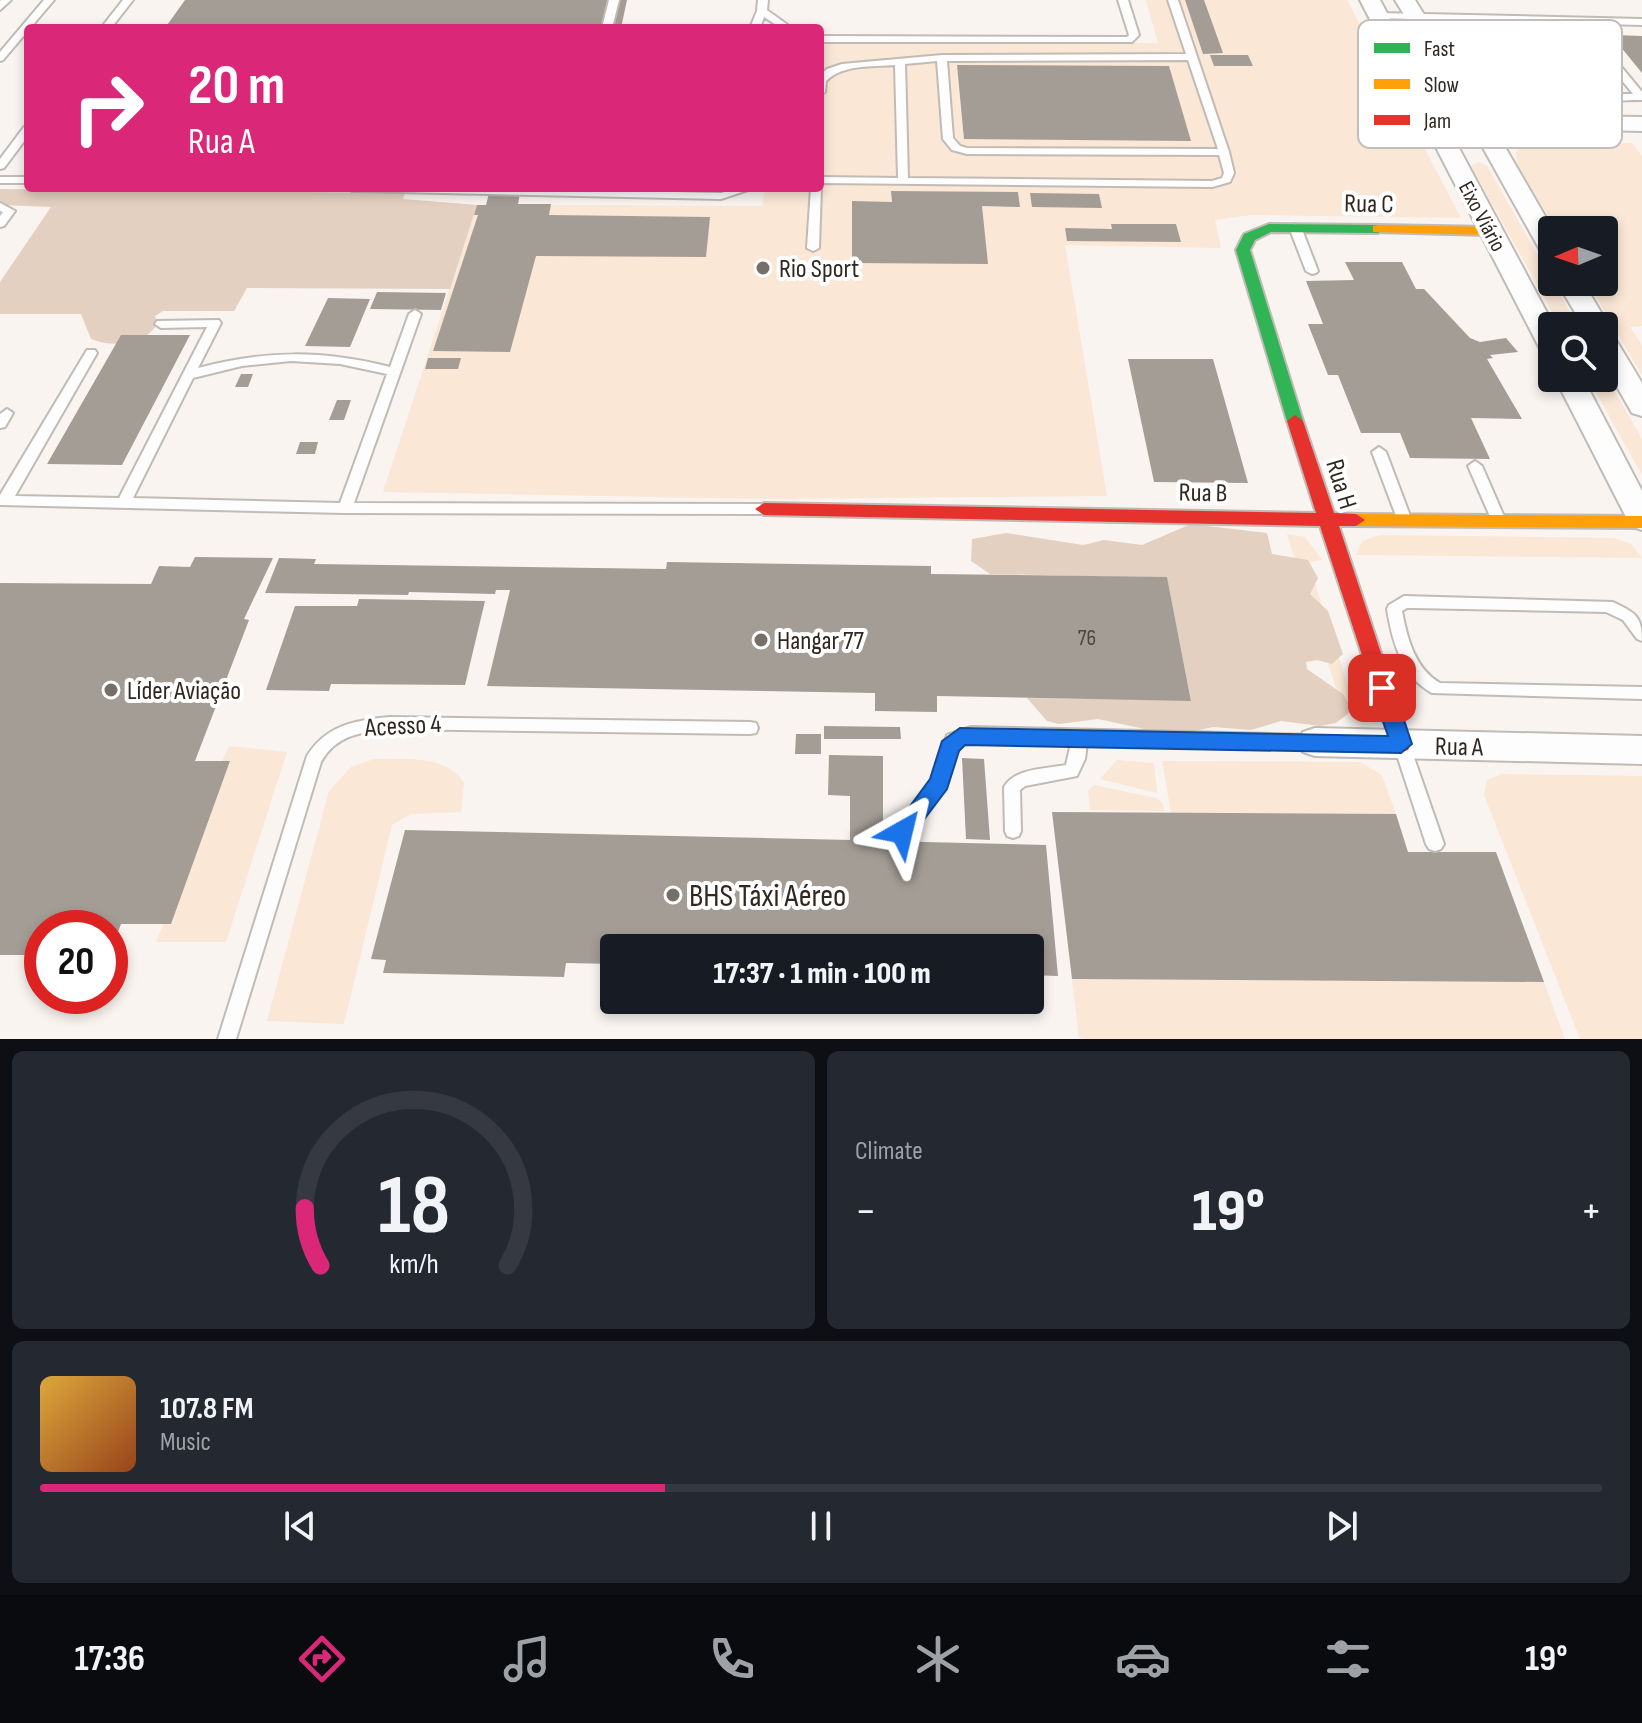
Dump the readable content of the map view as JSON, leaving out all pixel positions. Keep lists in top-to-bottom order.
{
  "streets": {
    "street": [
      "Rua C",
      "Eixo Viário",
      "Rua H",
      "Rua B",
      "Rua A"
    ],
    "lane": ["Acesso 4"]
  },
  "crossings": [
    ["Rua C", "Eixo Viário"],
    ["Rua C", "Rua H"],
    ["Rua H", "Rua B"],
    ["Rua H", "Rua A"]
  ],
  "places": [
    "Rio Sport",
    "Hangar 77",
    "Líder Aviação",
    "BHS Táxi Aéreo"
  ],
  "house_numbers": ["76"],
  "legend": ["Fast", "Slow", "Jam"],
  "north": "left",
  "page": {
    "turn": ["20 m", "Rua A"],
    "limit": "20",
    "trip": "17:37 · 1 min · 100 m",
    "tile": "Climate",
    "heat": ["−", "19°", "+"],
    "song": ["107.8 FM", "Music"],
    "tabs": ["17:36", "19°"],
    "gauge": ["18", "km/h"]
  }
}
